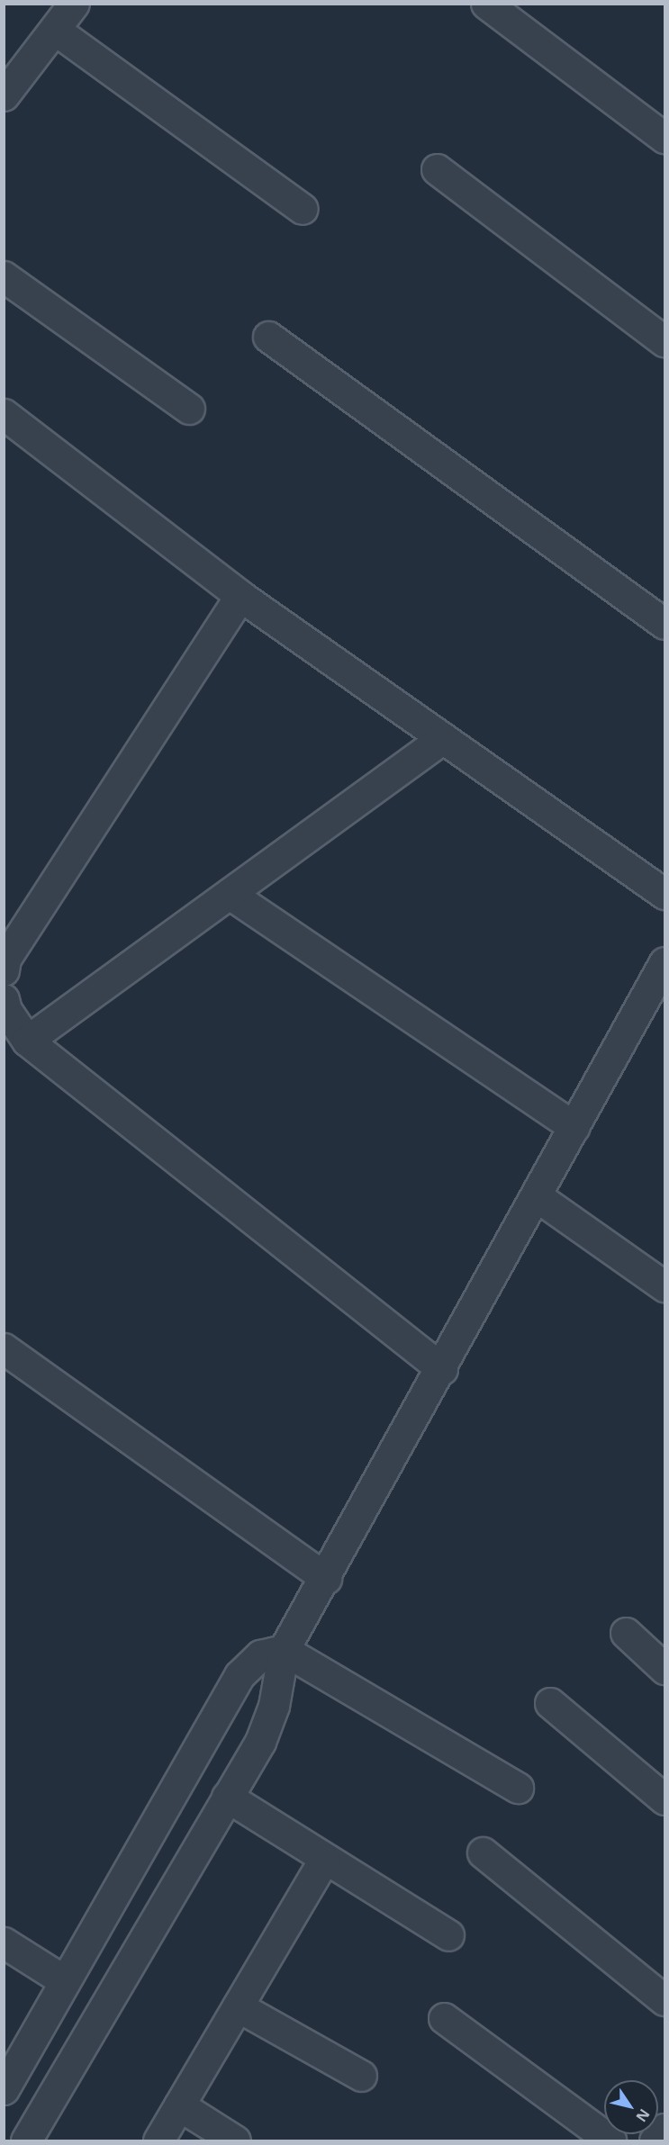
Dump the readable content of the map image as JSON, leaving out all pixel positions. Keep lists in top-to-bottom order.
{
  "north": "bottom right"
}
